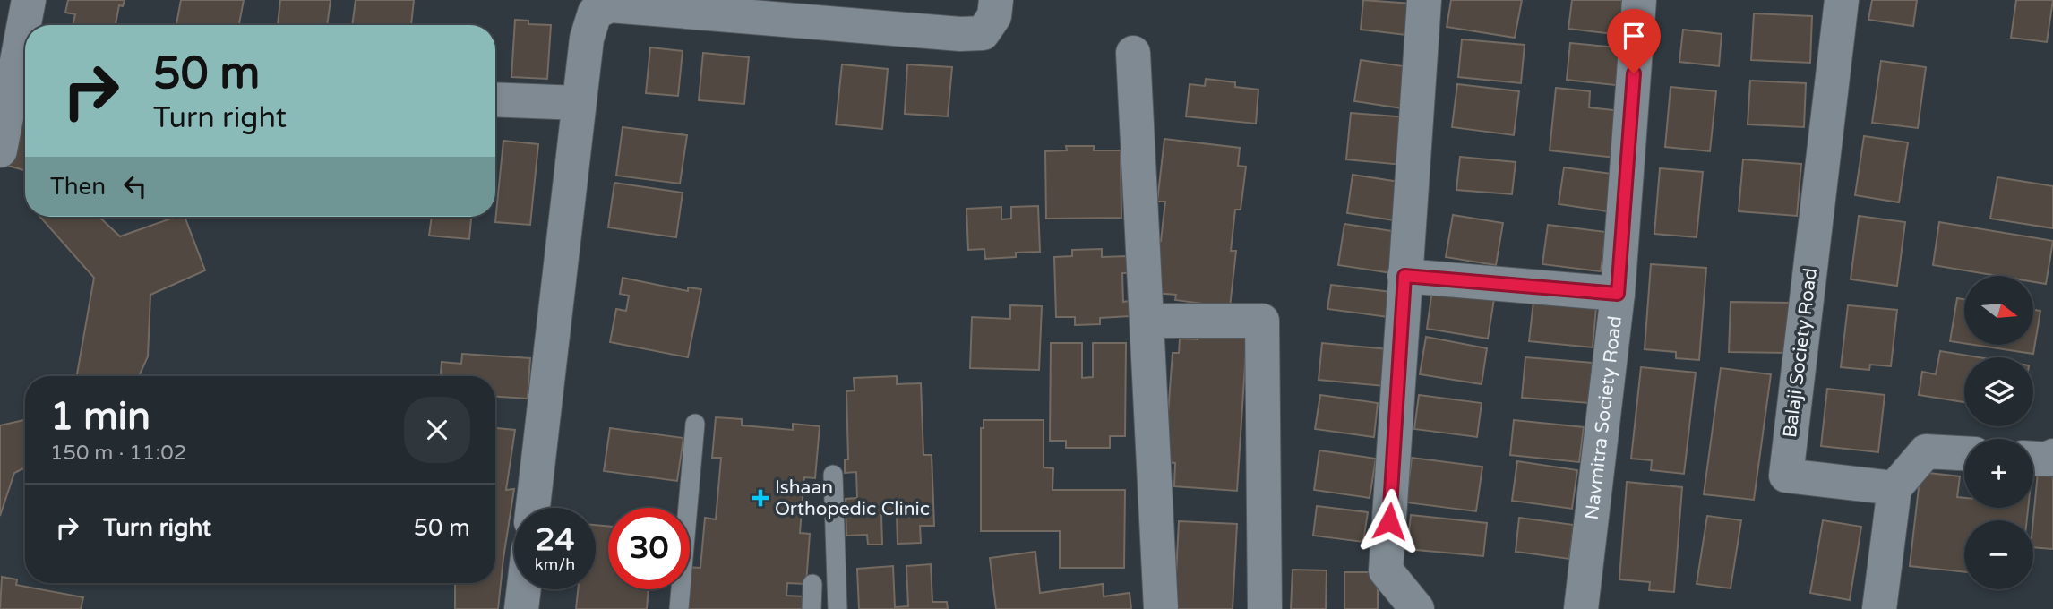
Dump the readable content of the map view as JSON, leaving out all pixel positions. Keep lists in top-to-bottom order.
{
  "streets": {
    "street": ["Balaji Society Road", "Navmitra Society Road"]
  },
  "places": {
    "health": ["Ishaan Orthopedic Clinic"]
  },
  "north": "right",
  "page": {
    "turn": ["50 m", "Turn right"],
    "then": "Then",
    "map_buttons": ["+", "−"],
    "heading": ["1 min", "150 m · 11:02"],
    "list": [
      {
        "name": "Turn right",
        "value": "50 m"
      }
    ],
    "speed": "24 km/h",
    "limit": "30"
  }
}
